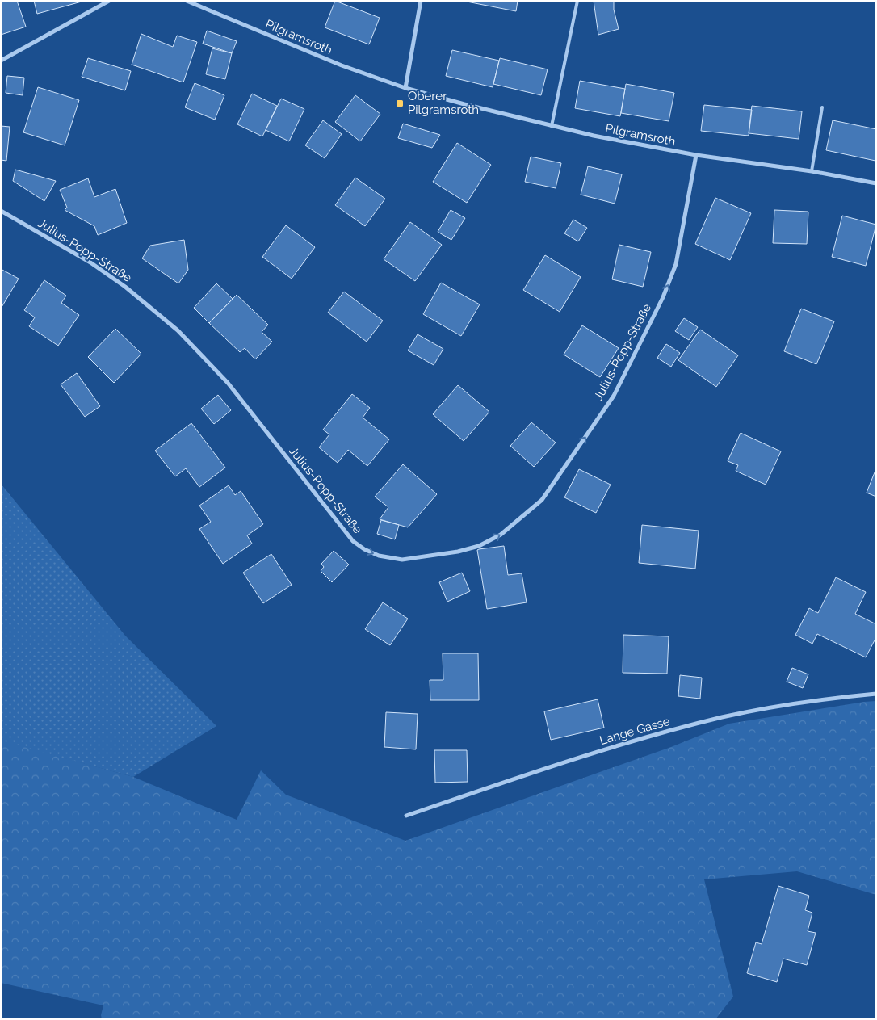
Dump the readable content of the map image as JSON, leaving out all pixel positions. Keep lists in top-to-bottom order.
{
  "streets": {
    "street": ["Pilgramsroth", "Julius-Popp-Straße", "Lange Gasse"]
  },
  "crossings": [
    ["Pilgramsroth", "Julius-Popp-Straße"]
  ],
  "places": {
    "transit": ["Oberer Pilgramsroth"]
  }
}
